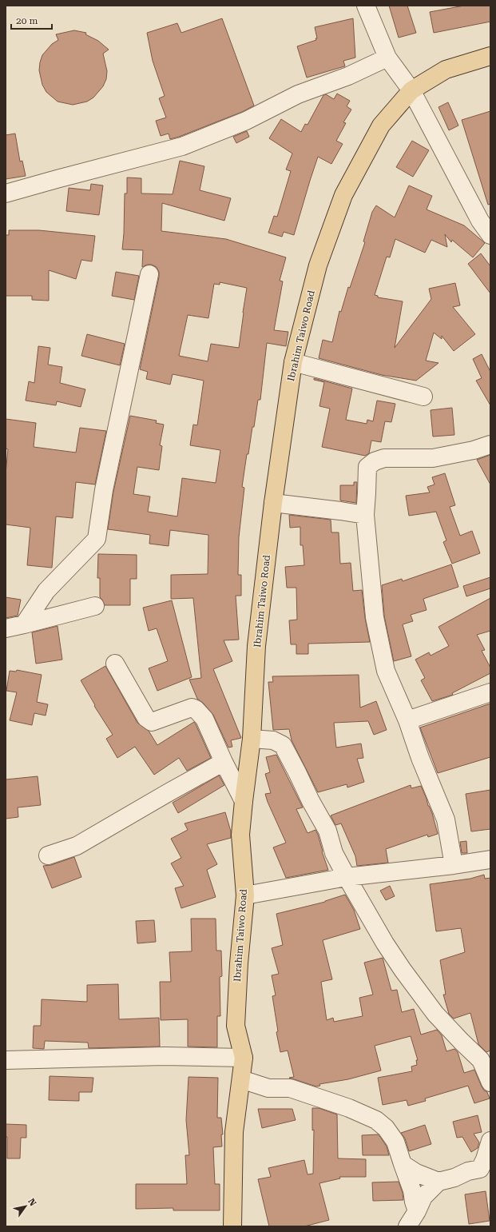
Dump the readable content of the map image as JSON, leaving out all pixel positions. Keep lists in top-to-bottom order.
{
  "streets": {
    "main road": ["Ibrahim Taiwo Road"]
  },
  "scale_bar": "20 m",
  "north": "top right"
}
